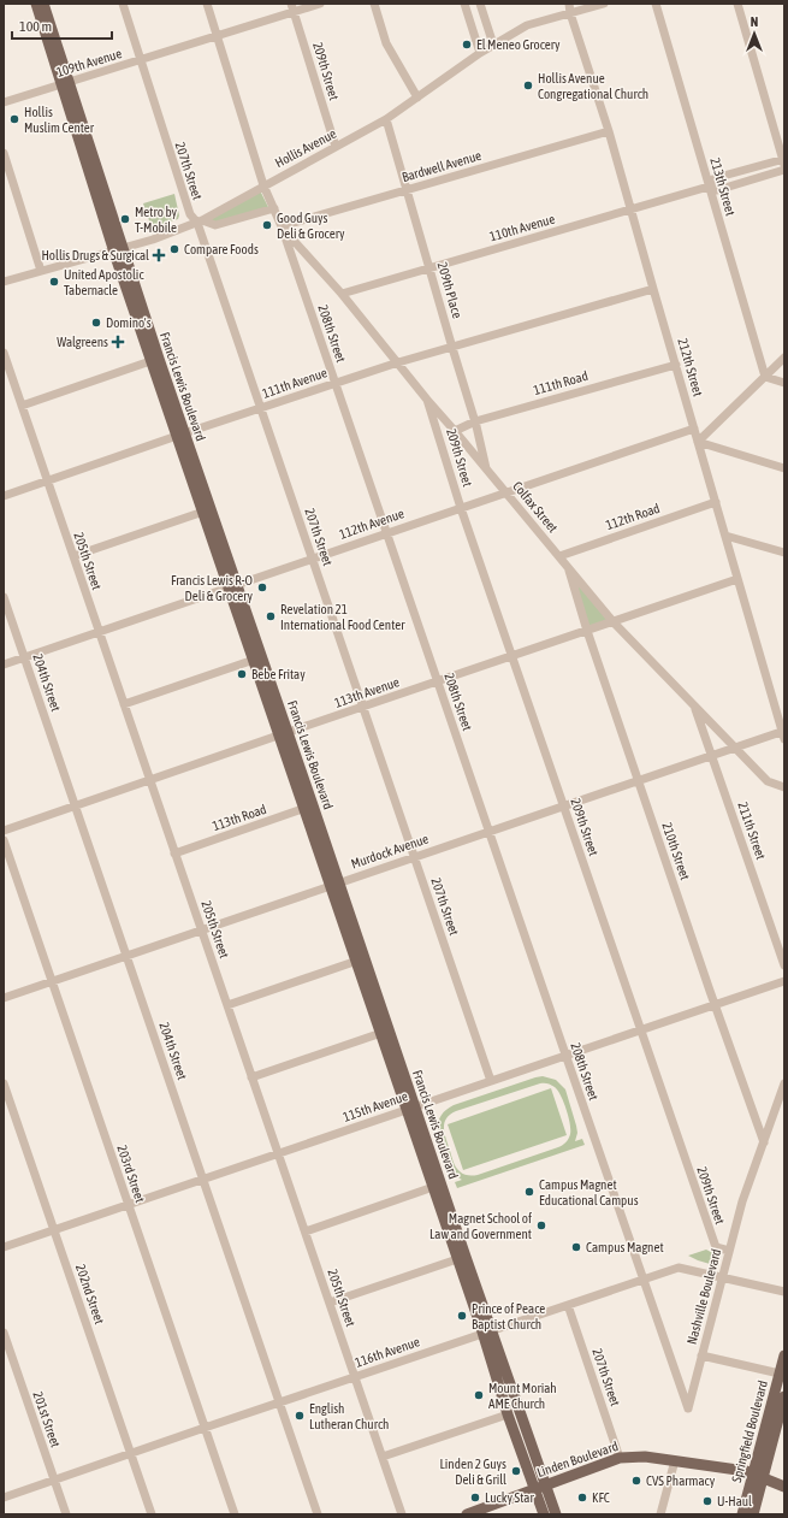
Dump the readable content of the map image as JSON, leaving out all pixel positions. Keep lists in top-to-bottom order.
{
  "streets": {
    "main road": ["Francis Lewis Boulevard", "Springfield Boulevard", "Linden Boulevard"],
    "street": [
      "109th Avenue",
      "209th Street",
      "Hollis Avenue",
      "Bardwell Avenue",
      "207th Street",
      "213th Street",
      "110th Avenue",
      "209th Place",
      "208th Street",
      "212th Street",
      "111th Avenue",
      "111th Road",
      "Colfax Street",
      "112th Road",
      "112th Avenue",
      "205th Street",
      "204th Street",
      "113th Avenue",
      "113th Road",
      "211th Street",
      "Murdock Avenue",
      "210th Street",
      "115th Avenue",
      "203rd Street",
      "202nd Street",
      "Nashville Boulevard",
      "116th Avenue",
      "201st Street"
    ]
  },
  "crossings": [
    ["109th Avenue", "209th Street"],
    ["109th Avenue", "207th Street"],
    ["109th Avenue", "208th Street"],
    ["109th Avenue", "Francis Lewis Boulevard"],
    ["209th Street", "Hollis Avenue"],
    ["209th Street", "Colfax Street"],
    ["209th Street", "112th Avenue"],
    ["209th Street", "113th Avenue"],
    ["209th Street", "Murdock Avenue"],
    ["209th Street", "115th Avenue"],
    ["209th Street", "Nashville Boulevard"],
    ["Hollis Avenue", "207th Street"],
    ["Hollis Avenue", "209th Place"],
    ["Hollis Avenue", "208th Street"],
    ["Hollis Avenue", "212th Street"],
    ["Hollis Avenue", "Francis Lewis Boulevard"],
    ["Bardwell Avenue", "209th Place"],
    ["Bardwell Avenue", "208th Street"],
    ["Bardwell Avenue", "212th Street"],
    ["Bardwell Avenue", "Colfax Street"],
    ["207th Street", "111th Avenue"],
    ["207th Street", "112th Avenue"],
    ["207th Street", "113th Avenue"],
    ["207th Street", "Murdock Avenue"],
    ["207th Street", "115th Avenue"],
    ["207th Street", "116th Avenue"],
    ["207th Street", "Linden Boulevard"],
    ["213th Street", "110th Avenue"],
    ["110th Avenue", "209th Place"],
    ["110th Avenue", "212th Street"],
    ["110th Avenue", "Colfax Street"],
    ["209th Place", "111th Avenue"],
    ["209th Place", "111th Road"],
    ["209th Place", "Colfax Street"],
    ["208th Street", "111th Avenue"],
    ["208th Street", "Colfax Street"],
    ["208th Street", "112th Avenue"],
    ["208th Street", "113th Avenue"],
    ["208th Street", "Murdock Avenue"],
    ["208th Street", "115th Avenue"],
    ["208th Street", "Nashville Boulevard"],
    ["208th Street", "116th Avenue"],
    ["212th Street", "111th Avenue"],
    ["212th Street", "111th Road"],
    ["212th Street", "112th Road"],
    ["212th Street", "112th Avenue"],
    ["212th Street", "113th Avenue"],
    ["212th Street", "Murdock Avenue"],
    ["111th Avenue", "Francis Lewis Boulevard"],
    ["111th Avenue", "Colfax Street"],
    ["111th Avenue", "205th Street"],
    ["111th Road", "Colfax Street"],
    ["Francis Lewis Boulevard", "112th Avenue"],
    ["Francis Lewis Boulevard", "113th Avenue"],
    ["Francis Lewis Boulevard", "113th Road"],
    ["Francis Lewis Boulevard", "Murdock Avenue"],
    ["Francis Lewis Boulevard", "115th Avenue"],
    ["Francis Lewis Boulevard", "116th Avenue"],
    ["Francis Lewis Boulevard", "Linden Boulevard"],
    ["Colfax Street", "112th Road"],
    ["Colfax Street", "112th Avenue"],
    ["Colfax Street", "113th Avenue"],
    ["Colfax Street", "211th Street"],
    ["Colfax Street", "Murdock Avenue"],
    ["Colfax Street", "210th Street"],
    ["112th Avenue", "205th Street"],
    ["112th Avenue", "204th Street"],
    ["205th Street", "113th Avenue"],
    ["205th Street", "113th Road"],
    ["205th Street", "Murdock Avenue"],
    ["205th Street", "115th Avenue"],
    ["205th Street", "116th Avenue"],
    ["204th Street", "113th Avenue"],
    ["204th Street", "Murdock Avenue"],
    ["204th Street", "115th Avenue"],
    ["204th Street", "116th Avenue"],
    ["113th Avenue", "210th Street"],
    ["211th Street", "Murdock Avenue"],
    ["Murdock Avenue", "210th Street"],
    ["Murdock Avenue", "203rd Street"],
    ["210th Street", "115th Avenue"],
    ["210th Street", "Nashville Boulevard"],
    ["115th Avenue", "203rd Street"],
    ["115th Avenue", "202nd Street"],
    ["203rd Street", "116th Avenue"],
    ["202nd Street", "116th Avenue"],
    ["Nashville Boulevard", "116th Avenue"],
    ["116th Avenue", "201st Street"],
    ["Springfield Boulevard", "Linden Boulevard"]
  ],
  "places": {
    "other": [
      "El Meneo Grocery",
      "Hollis Avenue Congregational Church",
      "Hollis Muslim Center",
      "Metro by T-Mobile",
      "Good Guys Deli & Grocery",
      "Compare Foods",
      "United Apostolic Tabernacle",
      "Domino's",
      "Francis Lewis R-O Deli & Grocery",
      "Revelation 21 International Food Center",
      "Bebe Fritay",
      "Campus Magnet Educational Campus",
      "Magnet School of Law and Government",
      "Campus Magnet",
      "Prince of Peace Baptist Church",
      "Mount Moriah AME Church",
      "English Lutheran Church",
      "Linden 2 Guys Deli & Grill",
      "CVS Pharmacy",
      "Lucky Star",
      "KFC",
      "U-Haul"
    ],
    "health": ["Hollis Drugs & Surgical", "Walgreens"]
  },
  "scale_bar": "100 m",
  "north": "top"
}
